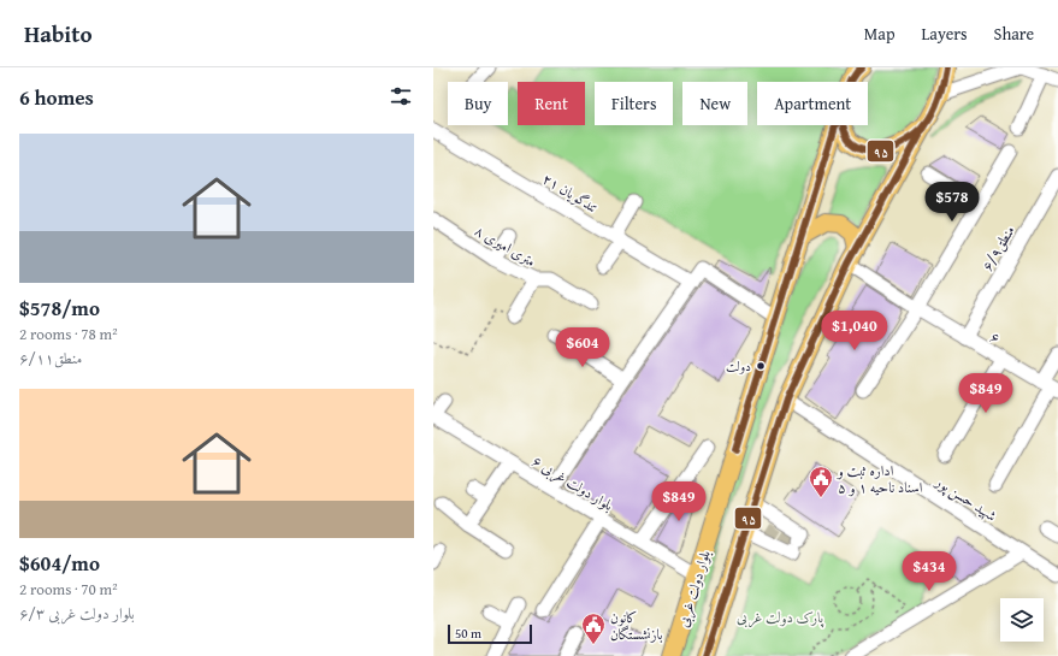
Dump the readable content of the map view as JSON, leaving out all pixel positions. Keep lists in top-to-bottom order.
{
  "streets": {
    "main road": ["بلوار دولت غربی"],
    "street": [
      "۲۱ تندگویان",
      "۸ متری امیری",
      "منطق۶/۹",
      "۶",
      "بلوار دولت غربی ۶",
      "شهید حسن پور"
    ]
  },
  "crossings": [
    ["منطق۶/۹", "۶"],
    ["بلوار دولت غربی ۶", "بلوار دولت غربی"]
  ],
  "parks": ["پارک دولت غربی"],
  "places": {
    "other": ["دولت"],
    "public building": ["اداره ثبت و اسناد ناحیه ۱ و ۵", "کانون بازنشستگان"]
  },
  "lines": ["transit line ۹۵"],
  "scale_bar": "50 m",
  "page": {
    "header": "Habito",
    "nav": ["Map", "Layers", "Share"],
    "heading": "6 homes",
    "chip": [
      "Buy",
      "Rent",
      "Filters",
      "New",
      "Apartment"
    ],
    "list": [
      {
        "name": "$578/mo",
        "note": "2 rooms · 78 m² · منطق۶/۱۱"
      },
      {
        "name": "$604/mo",
        "note": "2 rooms · 70 m² · بلوار دولت غربی ۶/۳"
      }
    ],
    "price": [
      "$578",
      "$1,040",
      "$604",
      "$849",
      "$849",
      "$434"
    ],
    "scale": "50 m"
  }
}
